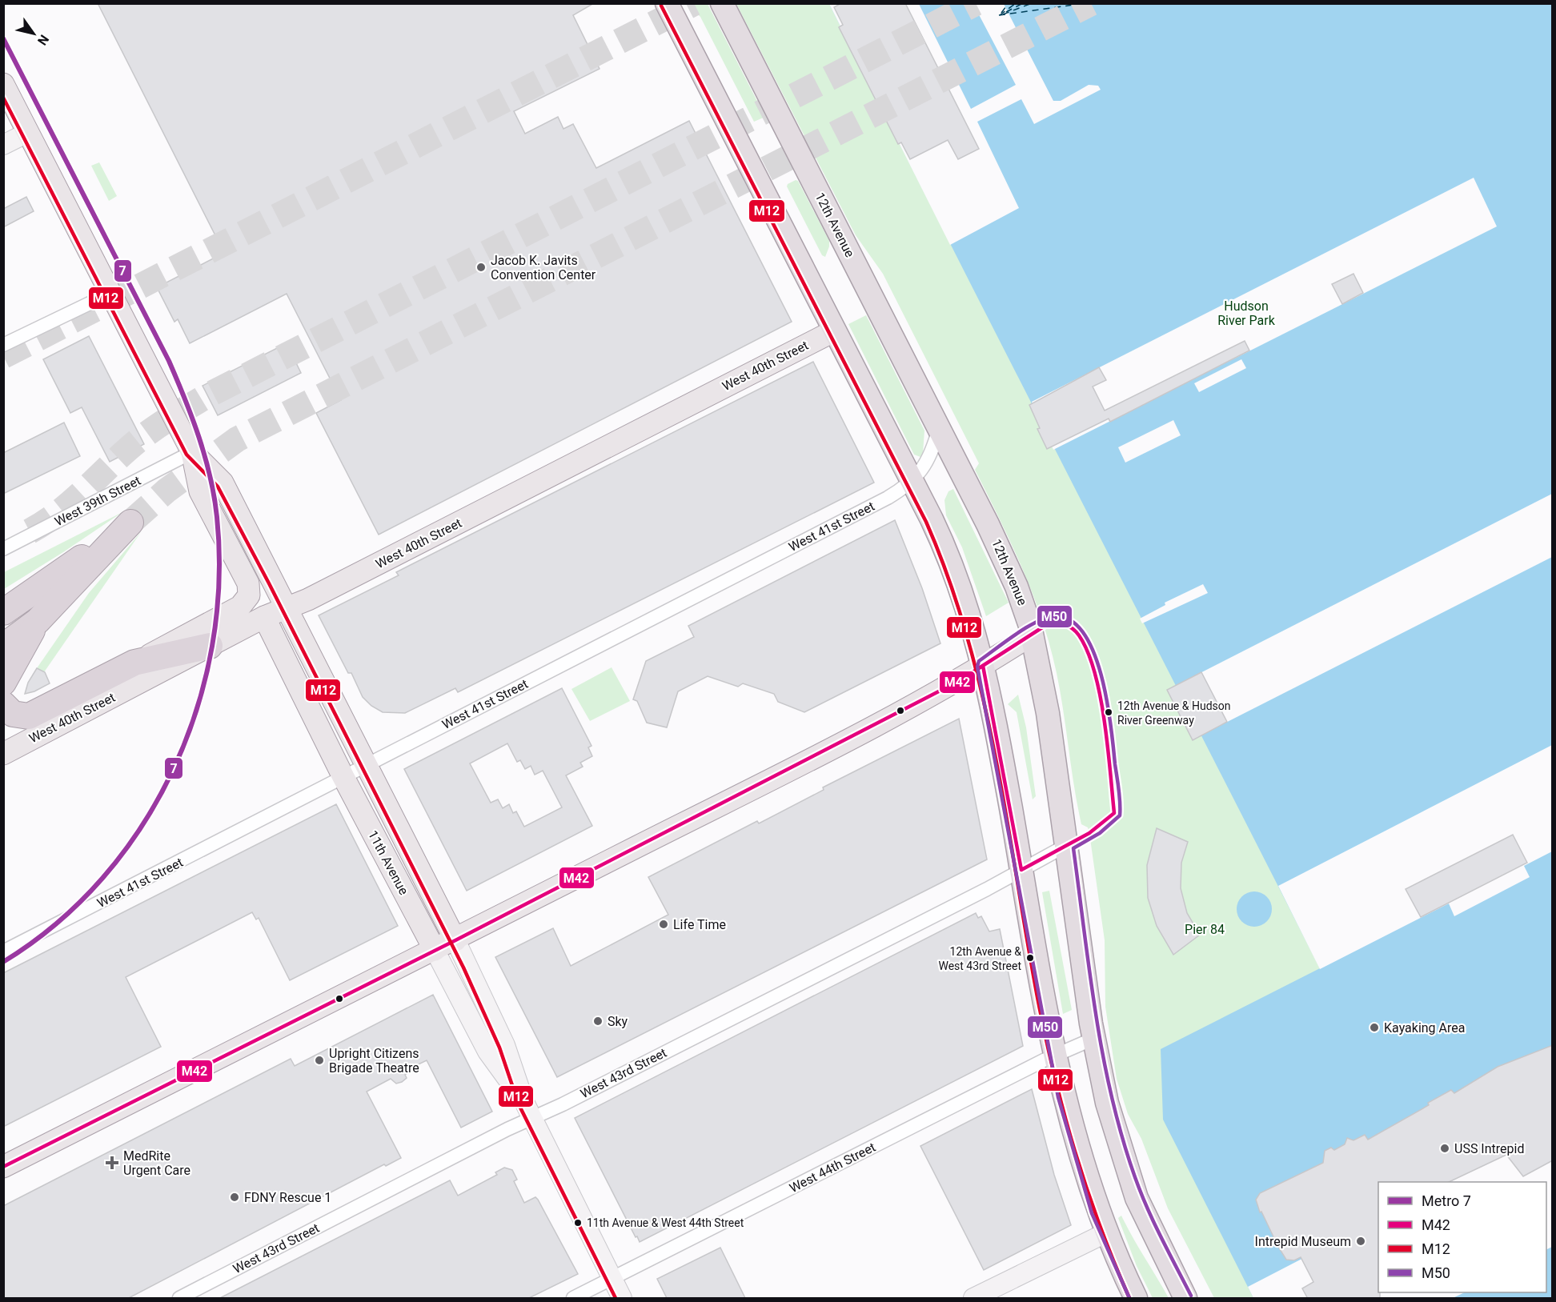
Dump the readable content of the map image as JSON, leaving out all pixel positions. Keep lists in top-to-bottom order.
{
  "streets": {
    "highway": ["12th Avenue"],
    "main road": ["West 40th Street", "11th Avenue"],
    "street": [
      "West 39th Street",
      "West 41st Street",
      "West 43rd Street",
      "West 44th Street"
    ]
  },
  "crossings": [
    ["12th Avenue", "West 41st Street"],
    ["12th Avenue", "West 43rd Street"],
    ["12th Avenue", "West 44th Street"],
    ["West 40th Street", "11th Avenue"],
    ["West 39th Street", "11th Avenue"],
    ["West 41st Street", "11th Avenue"],
    ["11th Avenue", "West 43rd Street"],
    ["11th Avenue", "West 44th Street"]
  ],
  "parks": ["Hudson River Park", "Pier 84"],
  "places": {
    "other": [
      "Jacob K. Javits Convention Center",
      "12th Avenue & Hudson River Greenway",
      "Life Time",
      "12th Avenue & West 43rd Street",
      "Sky",
      "Kayaking Area",
      "Upright Citizens Brigade Theatre",
      "USS Intrepid",
      "FDNY Rescue 1",
      "11th Avenue & West 44th Street",
      "Intrepid Museum"
    ],
    "health": ["MedRite Urgent Care"]
  },
  "lines": [
    "transit line M12",
    "metro line 7",
    "transit line M50",
    "transit line M42"
  ],
  "legend": [
    "Metro 7",
    "M42",
    "M12",
    "M50"
  ],
  "north": "bottom right"
}
